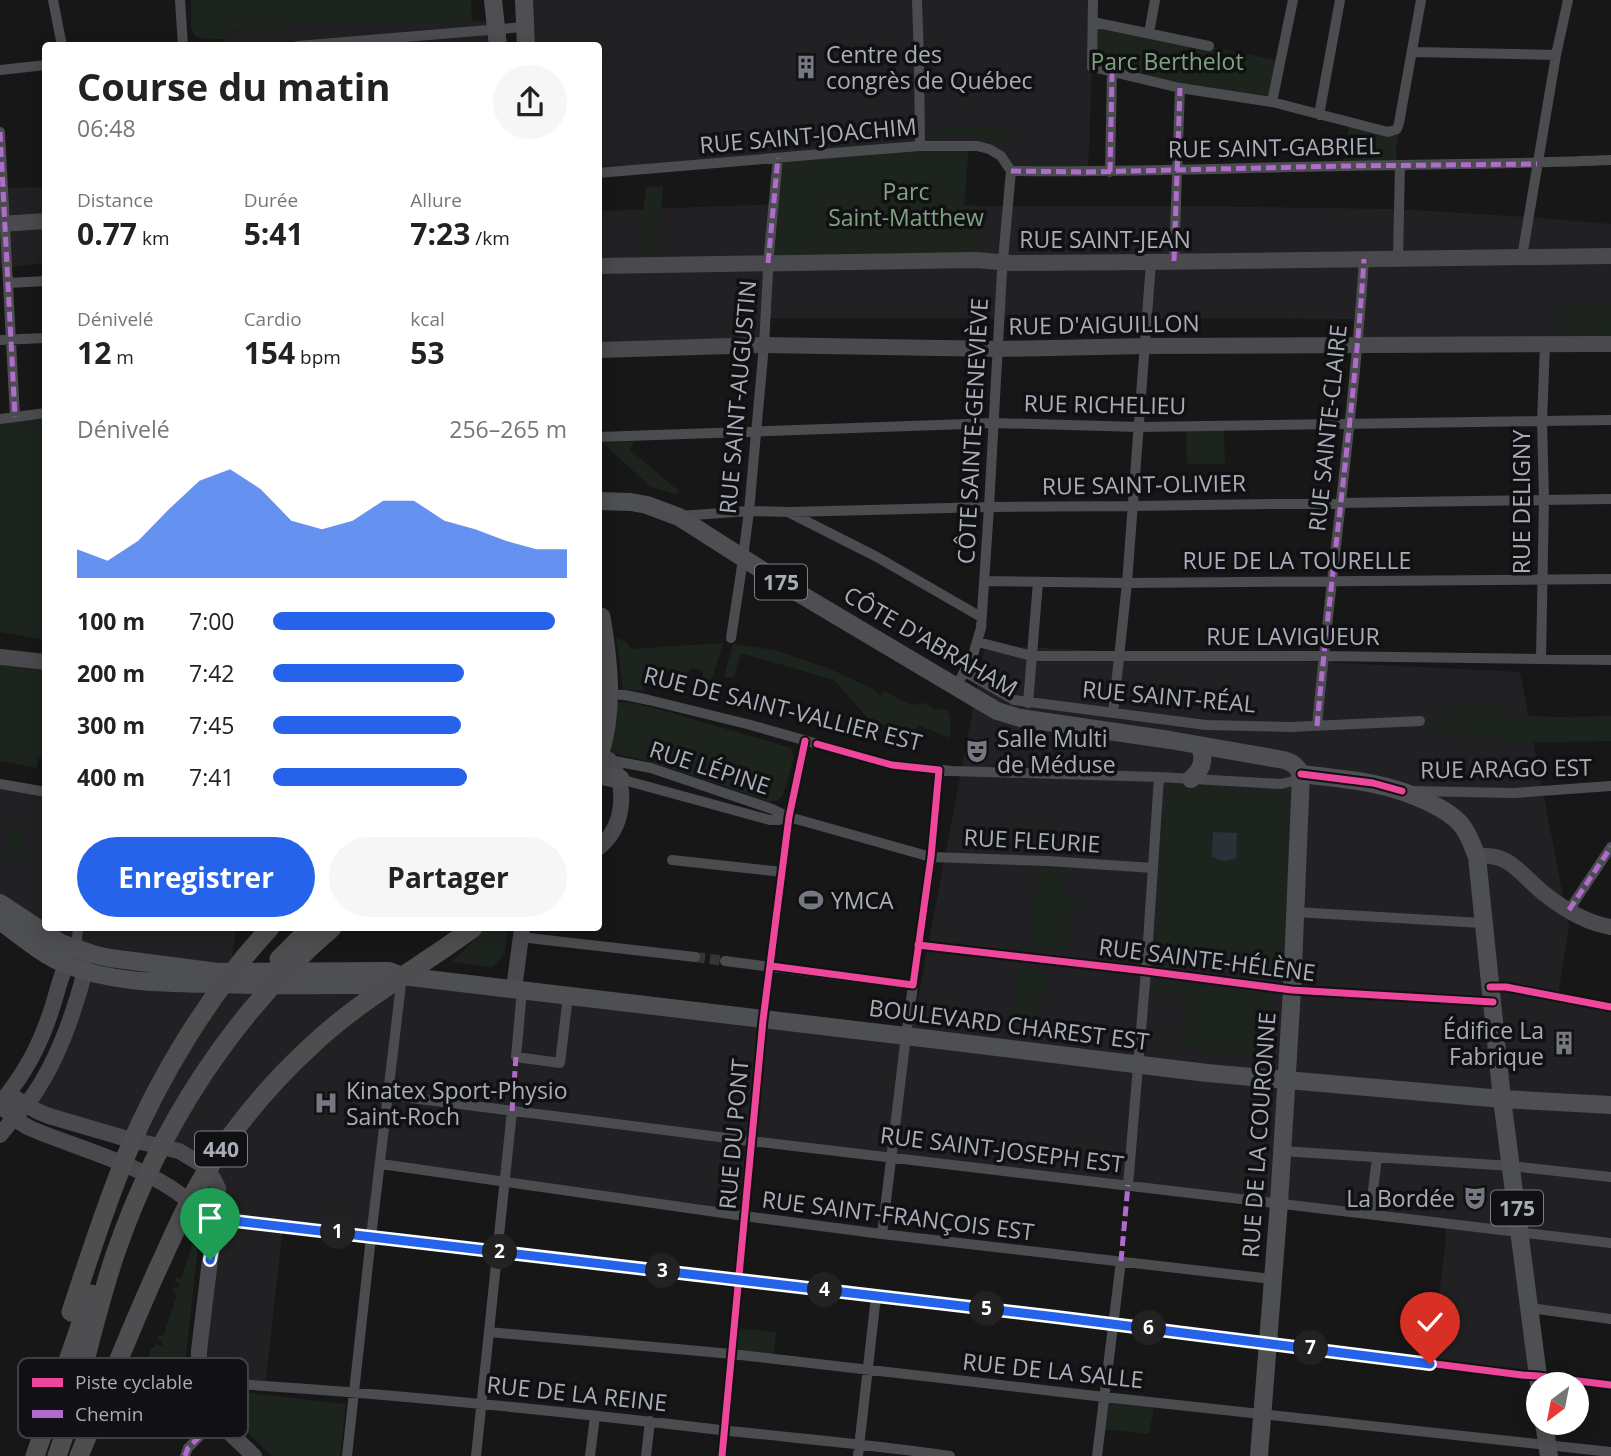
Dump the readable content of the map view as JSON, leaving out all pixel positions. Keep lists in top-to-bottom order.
{
  "streets": {
    "highway": ["440"],
    "main road": [
      "175",
      "CÔTE D'ABRAHAM",
      "RUE DE SAINT-VALLIER EST",
      "BOULEVARD CHAREST EST",
      "RUE DE LA COURONNE"
    ],
    "street": [
      "RUE SAINT-JOACHIM",
      "RUE SAINT-GABRIEL",
      "RUE SAINT-JEAN",
      "RUE D'AIGUILLON",
      "RUE SAINT-AUGUSTIN",
      "RUE RICHELIEU",
      "RUE SAINTE-CLAIRE",
      "CÔTE SAINTE-GENEVIÈVE",
      "RUE SAINT-OLIVIER",
      "RUE DELIGNY",
      "RUE DE LA TOURELLE",
      "RUE LAVIGUEUR",
      "RUE SAINT-RÉAL",
      "RUE LÉPINE",
      "RUE ARAGO EST",
      "RUE FLEURIE",
      "RUE SAINTE-HÉLÈNE",
      "RUE DU PONT",
      "RUE SAINT-JOSEPH EST",
      "RUE SAINT-FRANÇOIS EST",
      "RUE DE LA SALLE",
      "RUE DE LA REINE"
    ]
  },
  "crossings": [
    ["RUE SAINT-JOACHIM", "RUE SAINT-GABRIEL"],
    ["RUE SAINT-JOACHIM", "RUE SAINT-AUGUSTIN"],
    ["RUE SAINT-JOACHIM", "CÔTE SAINTE-GENEVIÈVE"],
    ["RUE SAINT-GABRIEL", "CÔTE SAINTE-GENEVIÈVE"],
    ["RUE SAINT-JEAN", "RUE SAINT-AUGUSTIN"],
    ["RUE SAINT-JEAN", "RUE SAINTE-CLAIRE"],
    ["RUE SAINT-JEAN", "CÔTE SAINTE-GENEVIÈVE"],
    ["RUE D'AIGUILLON", "RUE SAINT-AUGUSTIN"],
    ["RUE D'AIGUILLON", "RUE SAINTE-CLAIRE"],
    ["RUE D'AIGUILLON", "CÔTE SAINTE-GENEVIÈVE"],
    ["RUE D'AIGUILLON", "RUE DELIGNY"],
    ["RUE SAINT-AUGUSTIN", "RUE RICHELIEU"],
    ["RUE SAINT-AUGUSTIN", "RUE SAINT-OLIVIER"],
    ["RUE SAINT-AUGUSTIN", "CÔTE D'ABRAHAM"],
    ["RUE RICHELIEU", "RUE SAINTE-CLAIRE"],
    ["RUE RICHELIEU", "CÔTE SAINTE-GENEVIÈVE"],
    ["RUE RICHELIEU", "RUE DELIGNY"],
    ["RUE SAINTE-CLAIRE", "RUE SAINT-OLIVIER"],
    ["RUE SAINTE-CLAIRE", "RUE DE LA TOURELLE"],
    ["RUE SAINTE-CLAIRE", "RUE LAVIGUEUR"],
    ["RUE SAINTE-CLAIRE", "RUE SAINT-RÉAL"],
    ["CÔTE SAINTE-GENEVIÈVE", "RUE SAINT-OLIVIER"],
    ["CÔTE SAINTE-GENEVIÈVE", "RUE DE LA TOURELLE"],
    ["CÔTE SAINTE-GENEVIÈVE", "RUE LAVIGUEUR"],
    ["CÔTE SAINTE-GENEVIÈVE", "CÔTE D'ABRAHAM"],
    ["CÔTE SAINTE-GENEVIÈVE", "RUE SAINT-RÉAL"],
    ["RUE SAINT-OLIVIER", "RUE DELIGNY"],
    ["RUE SAINT-OLIVIER", "CÔTE D'ABRAHAM"],
    ["RUE DELIGNY", "RUE DE LA TOURELLE"],
    ["RUE DELIGNY", "RUE LAVIGUEUR"],
    ["175", "RUE DE SAINT-VALLIER EST"],
    ["175", "RUE SAINTE-HÉLÈNE"],
    ["175", "BOULEVARD CHAREST EST"],
    ["175", "RUE SAINT-JOSEPH EST"],
    ["CÔTE D'ABRAHAM", "RUE SAINT-RÉAL"],
    ["CÔTE D'ABRAHAM", "RUE DE SAINT-VALLIER EST"],
    ["CÔTE D'ABRAHAM", "RUE DE LA COURONNE"],
    ["RUE DE SAINT-VALLIER EST", "RUE ARAGO EST"],
    ["RUE DE SAINT-VALLIER EST", "RUE DU PONT"],
    ["RUE DE SAINT-VALLIER EST", "RUE DE LA COURONNE"],
    ["RUE LÉPINE", "RUE FLEURIE"],
    ["RUE LÉPINE", "RUE DU PONT"],
    ["RUE FLEURIE", "RUE DU PONT"],
    ["RUE SAINTE-HÉLÈNE", "RUE DE LA COURONNE"],
    ["BOULEVARD CHAREST EST", "RUE DU PONT"],
    ["BOULEVARD CHAREST EST", "RUE DE LA COURONNE"],
    ["RUE DU PONT", "RUE SAINT-JOSEPH EST"],
    ["RUE DU PONT", "RUE SAINT-FRANÇOIS EST"],
    ["RUE DU PONT", "RUE DE LA SALLE"],
    ["RUE DU PONT", "RUE DE LA REINE"],
    ["RUE DE LA COURONNE", "RUE SAINT-JOSEPH EST"],
    ["RUE DE LA COURONNE", "RUE SAINT-FRANÇOIS EST"],
    ["RUE DE LA COURONNE", "RUE DE LA SALLE"]
  ],
  "parks": ["Parc Berthelot", "Parc Saint-Matthew"],
  "places": {
    "building": ["Centre des congrès de Québec", "Édifice La Fabrique"],
    "theatre": ["Salle Multi de Méduse", "La Bordée"],
    "sports": ["YMCA"],
    "hospital": ["Kinatex Sport-Physio Saint-Roch"]
  },
  "legend": ["Piste cyclable", "Chemin"],
  "north": "bottom left",
  "page": {
    "heading": ["Course du matin", "06:48"],
    "stats": [
      ["Distance", "0.77 km"],
      ["Durée", "5:41"],
      ["Allure", "7:23 /km"],
      ["Dénivelé", "12 m"],
      ["Cardio", "154 bpm"],
      ["kcal", "53"]
    ],
    "chart": ["Dénivelé", "256–265 m"],
    "list": [
      {
        "name": "100 m",
        "note": "7:00"
      },
      {
        "name": "200 m",
        "note": "7:42"
      },
      {
        "name": "300 m",
        "note": "7:45"
      },
      {
        "name": "400 m",
        "note": "7:41"
      }
    ],
    "buttons": ["Enregistrer", "Partager"],
    "pins": [
      "1",
      "2",
      "3",
      "4",
      "5",
      "6",
      "7"
    ]
  }
}
